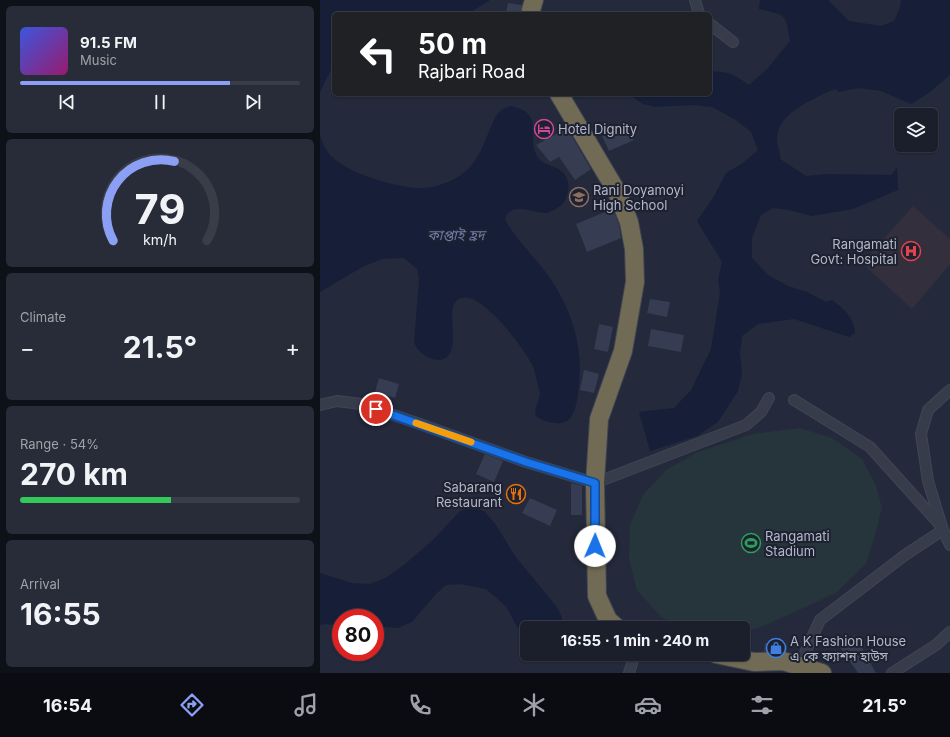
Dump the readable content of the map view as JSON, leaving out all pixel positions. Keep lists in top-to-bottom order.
{
  "water": ["কাপ্তাই হ্রদ"],
  "places": {
    "hotel": ["Hotel Dignity"],
    "school or university": ["Rani Doyamoyi High School"],
    "hospital": ["Rangamati Govt: Hospital"],
    "restaurant": ["Sabarang Restaurant"],
    "sports": ["Rangamati Stadium"],
    "shop": ["A K Fashion House এ কে ফ্যাশন হাউস"]
  },
  "page": {
    "turn": ["50 m", "Rajbari Road"],
    "song": ["91.5 FM", "Music"],
    "tile": [
      "Climate",
      ["Range · 54%", "270 km"],
      ["Arrival", "16:55"]
    ],
    "heat": ["−", "21.5°", "+"],
    "limit": "80",
    "trip": "16:55 · 1 min · 240 m",
    "tabs": ["16:54", "21.5°"],
    "gauge": ["79", "km/h"]
  }
}
